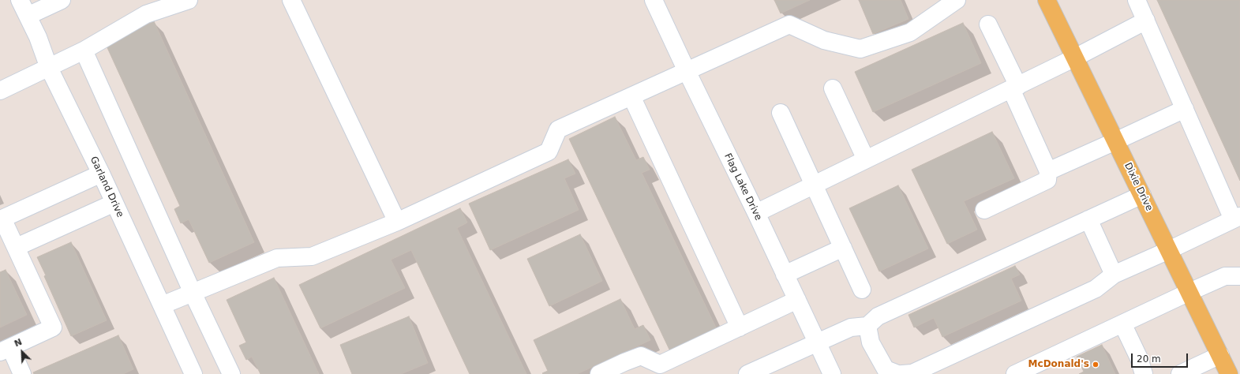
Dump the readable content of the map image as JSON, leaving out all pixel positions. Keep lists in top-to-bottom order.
{
  "streets": {
    "main road": ["Dixie Drive"],
    "street": ["Garland Drive", "Flag Lake Drive"]
  },
  "places": ["McDonald's"],
  "scale_bar": "20 m",
  "north": "top left"
}
